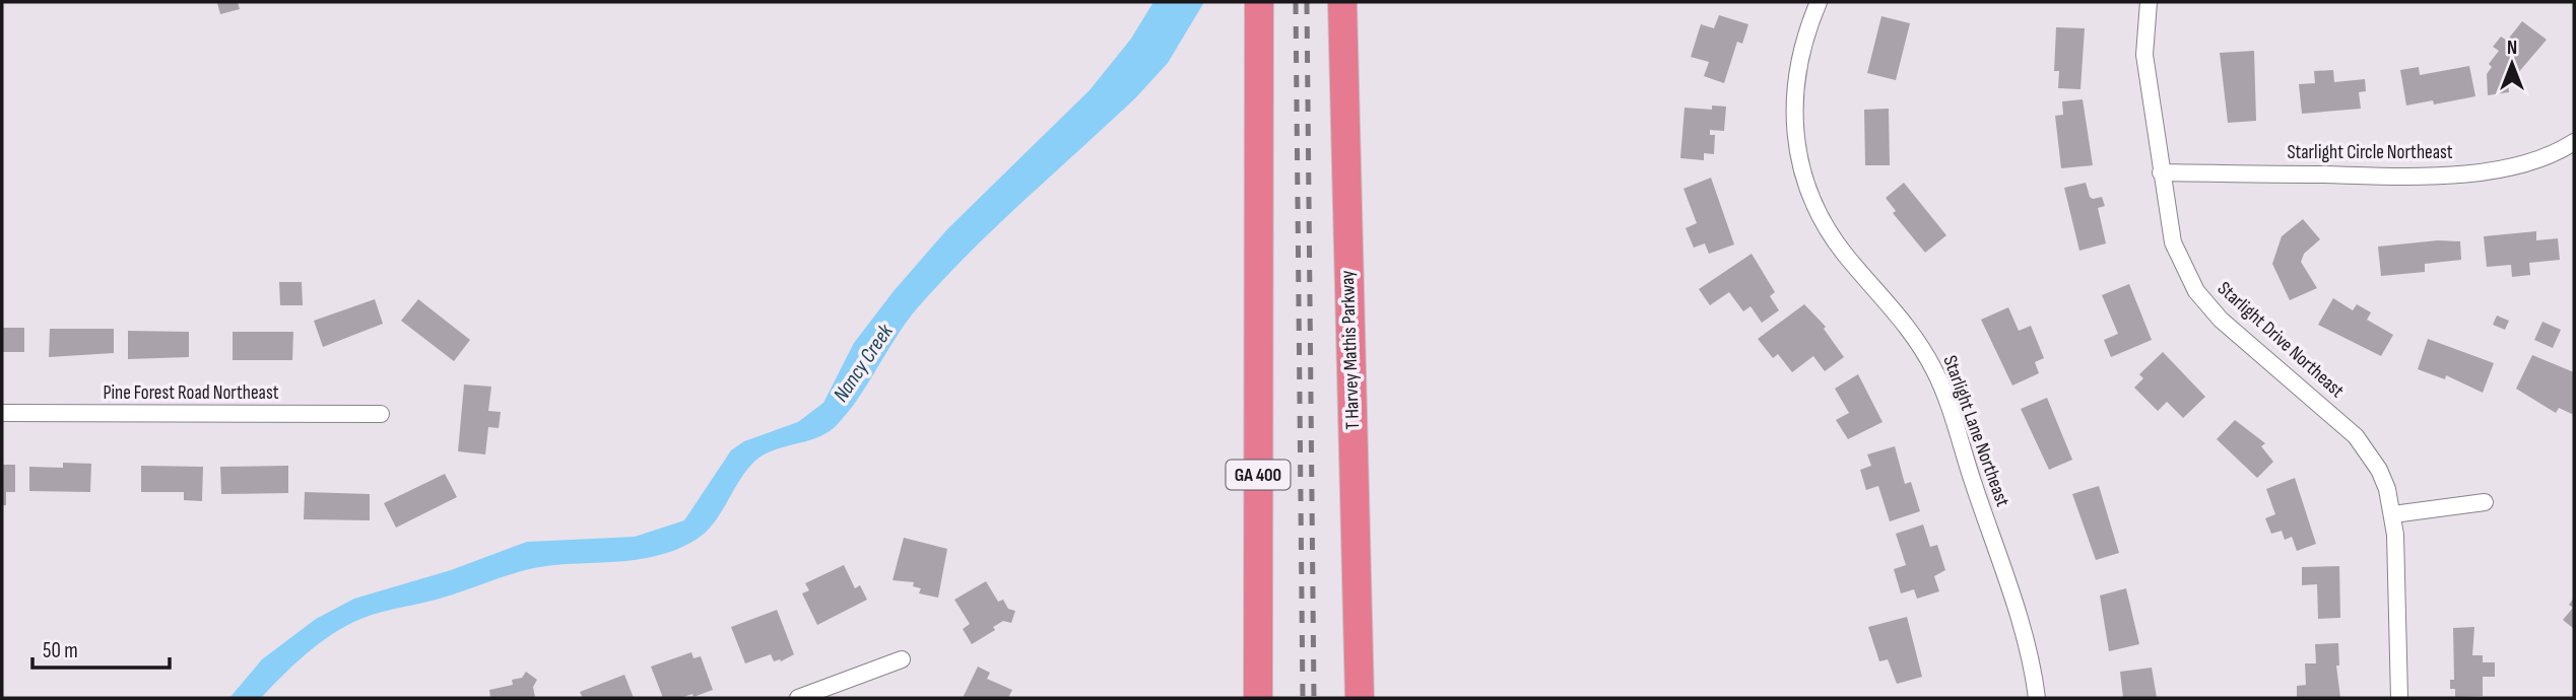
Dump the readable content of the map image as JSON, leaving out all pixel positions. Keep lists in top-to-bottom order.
{
  "streets": {
    "highway": ["T Harvey Mathis Parkway", "GA 400"],
    "street": [
      "Starlight Circle Northeast",
      "Starlight Drive Northeast",
      "Pine Forest Road Northeast",
      "Starlight Lane Northeast"
    ]
  },
  "crossings": [
    ["Starlight Circle Northeast", "Starlight Drive Northeast"]
  ],
  "water": ["Nancy Creek"],
  "scale_bar": "50 m",
  "north": "top"
}
